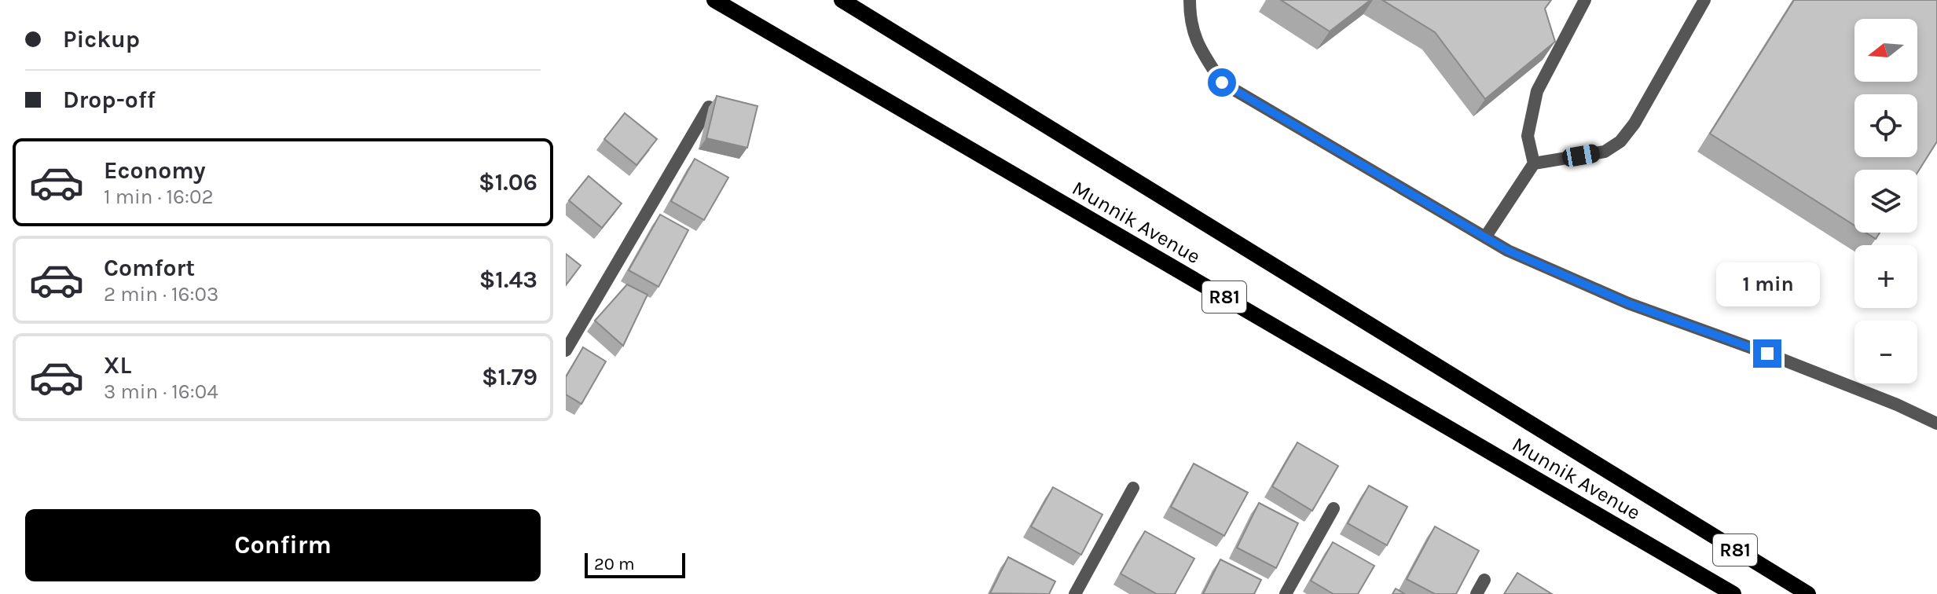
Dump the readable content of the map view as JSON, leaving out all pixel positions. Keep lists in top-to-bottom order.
{
  "streets": {
    "main road": ["Munnik Avenue", "R81"]
  },
  "scale_bar": "20 m",
  "north": "left",
  "page": {
    "banner": ["Pickup", "Drop-off"],
    "map_buttons": ["+", "−"],
    "list": [
      {
        "name": "Economy",
        "note": "1 min · 16:02",
        "value": "$1.06"
      },
      {
        "name": "Comfort",
        "note": "2 min · 16:03",
        "value": "$1.43"
      },
      {
        "name": "XL",
        "note": "3 min · 16:04",
        "value": "$1.79"
      }
    ],
    "bubble": "1 min",
    "buttons": "Confirm",
    "scale": "20 m"
  }
}
